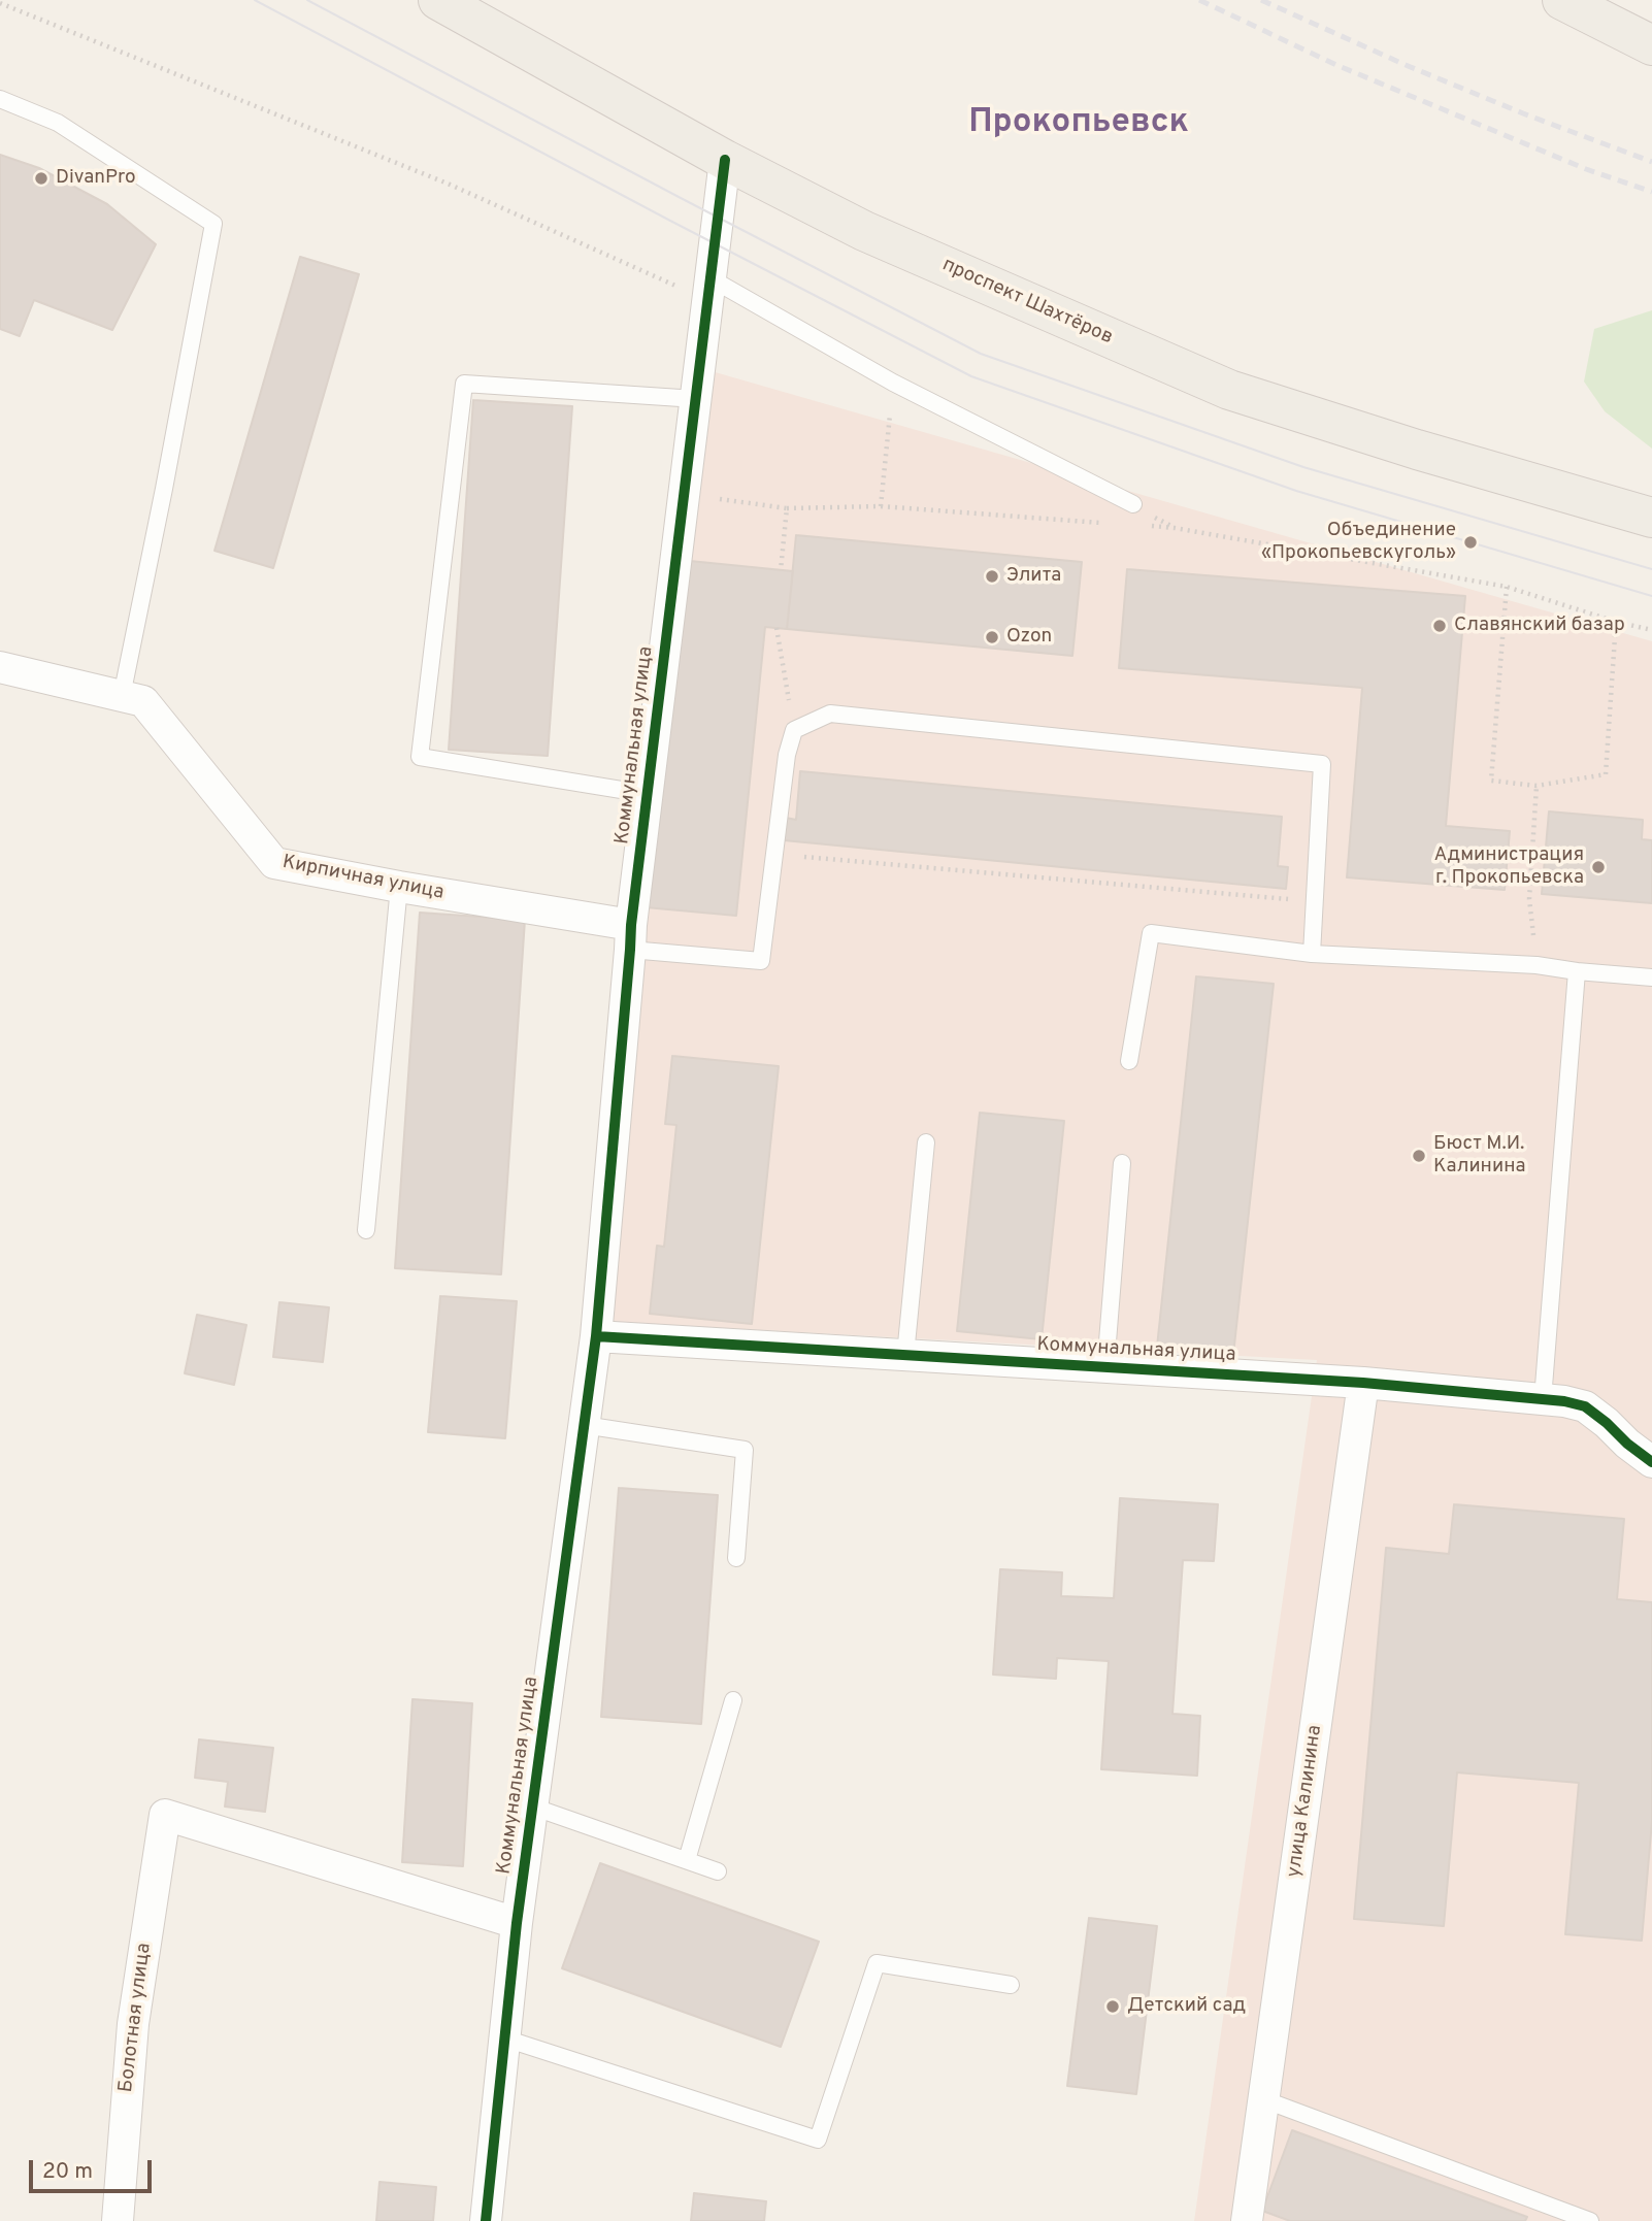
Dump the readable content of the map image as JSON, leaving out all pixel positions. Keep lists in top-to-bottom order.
{
  "streets": {
    "main road": ["проспект Шахтёров"],
    "street": [
      "Коммунальная улица",
      "Кирпичная улица",
      "улица Калинина",
      "Болотная улица"
    ]
  },
  "crossings": [
    ["проспект Шахтёров", "Коммунальная улица"],
    ["Коммунальная улица", "Кирпичная улица"],
    ["Коммунальная улица", "улица Калинина"],
    ["Коммунальная улица", "Болотная улица"]
  ],
  "districts": ["Прокопьевск"],
  "places": [
    "DivanPro",
    "Объединение «Прокопьевскуголь»",
    "Элита",
    "Славянский базар",
    "Ozon",
    "Администрация г. Прокопьевска",
    "Бюст М.И. Калинина",
    "Детский сад"
  ],
  "scale_bar": "20 m"
}
